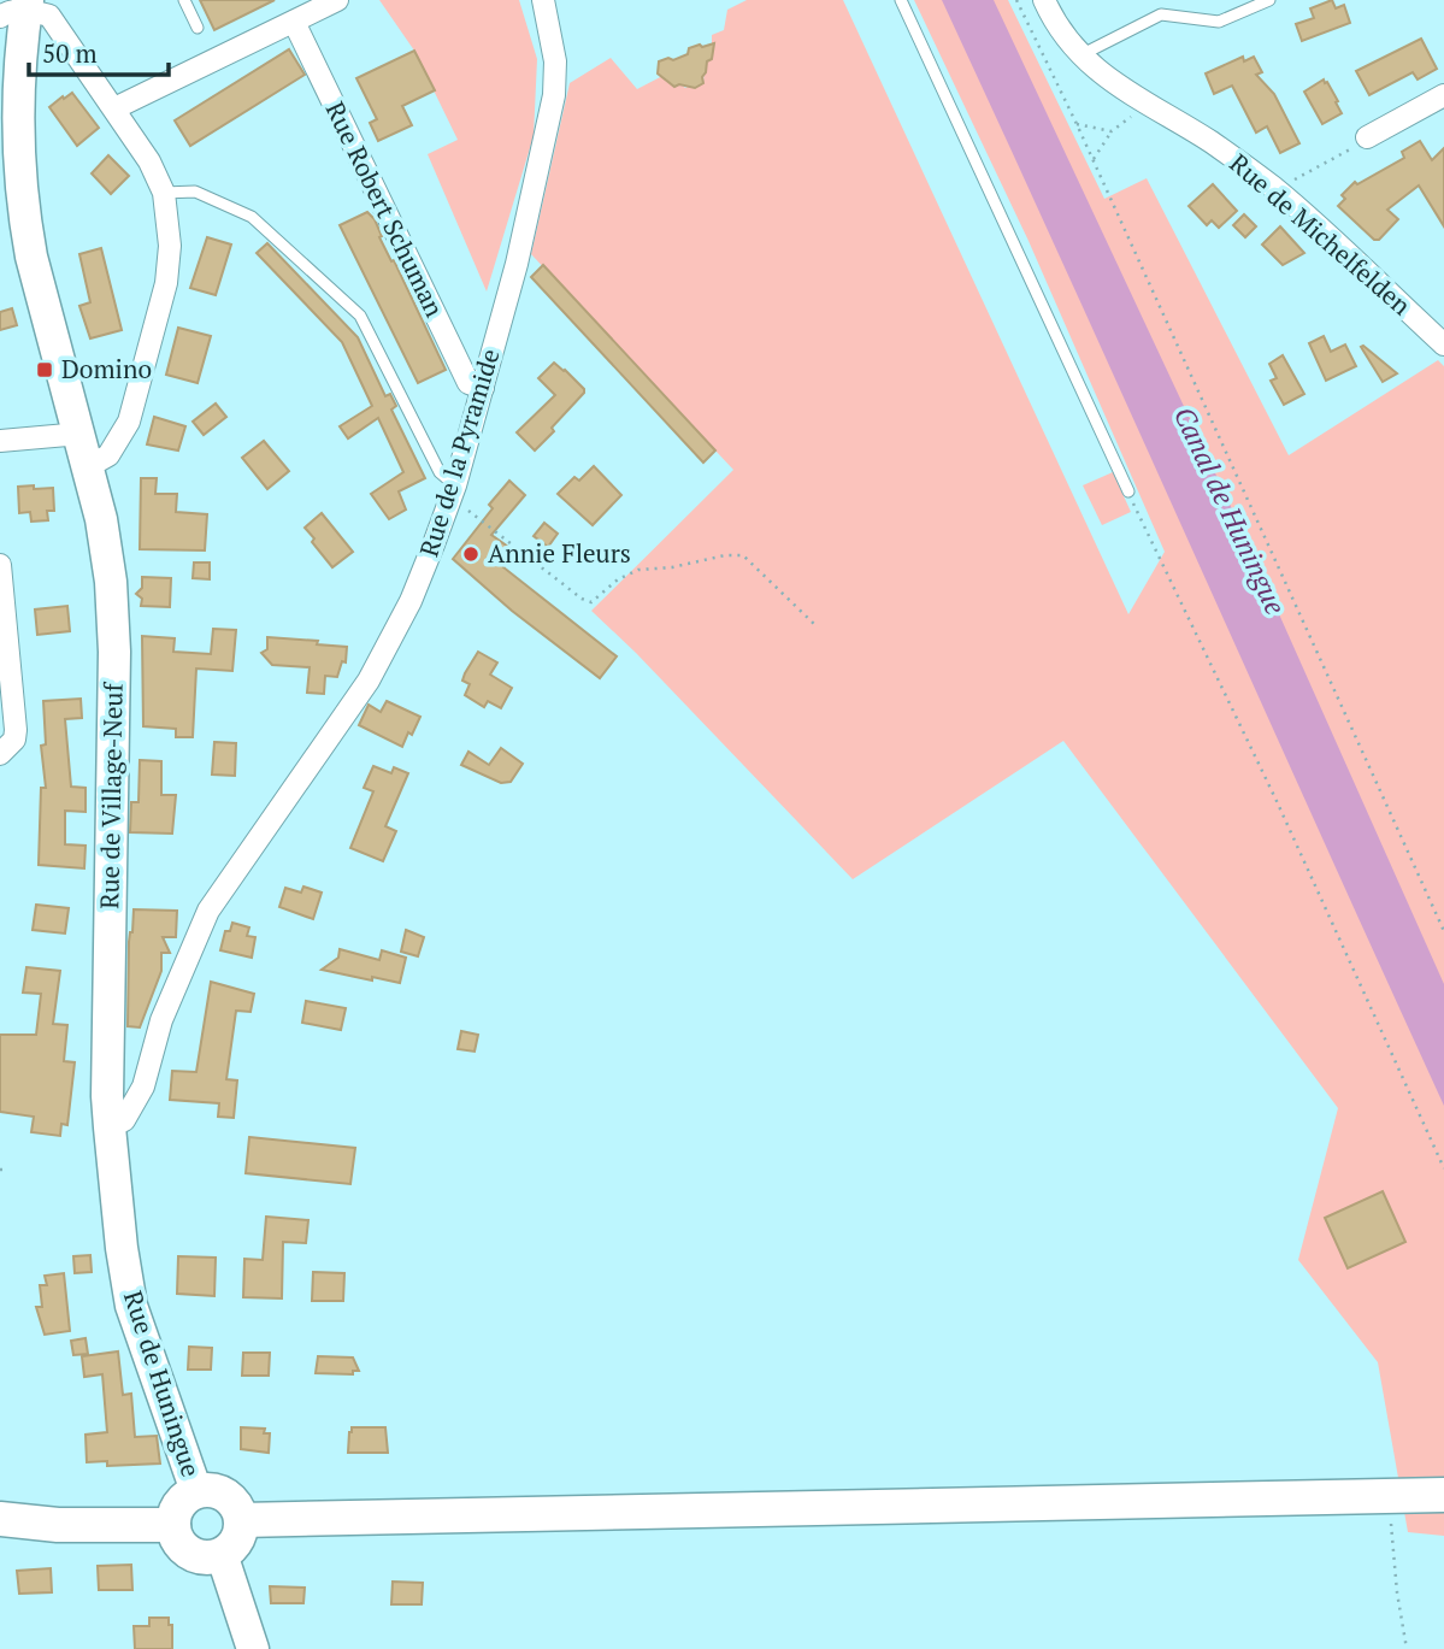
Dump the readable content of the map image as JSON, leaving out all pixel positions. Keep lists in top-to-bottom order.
{
  "streets": {
    "street": [
      "Rue Robert Schuman",
      "Rue de Michelfelden",
      "Rue de la Pyramide",
      "Rue de Village-Neuf",
      "Rue de Huningue"
    ]
  },
  "crossings": [
    ["Rue Robert Schuman", "Rue de la Pyramide"],
    ["Rue de la Pyramide", "Rue de Village-Neuf"],
    ["Rue de la Pyramide", "Rue de Huningue"],
    ["Rue de Village-Neuf", "Rue de Huningue"]
  ],
  "water": ["Canal de Huningue"],
  "places": {
    "transit": ["Domino"],
    "other": ["Annie Fleurs"]
  },
  "scale_bar": "50 m"
}
